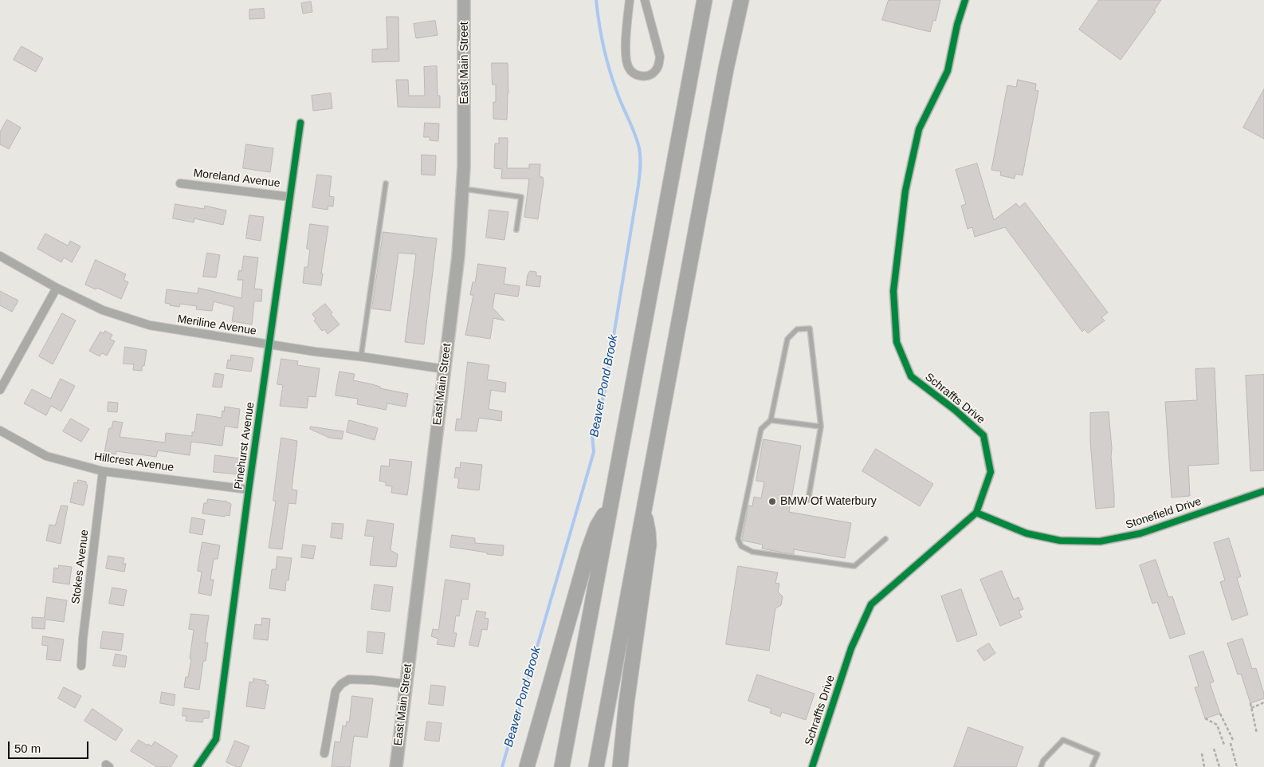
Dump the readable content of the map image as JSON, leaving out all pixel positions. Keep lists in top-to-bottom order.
{
  "streets": {
    "main road": ["East Main Street"],
    "street": [
      "Moreland Avenue",
      "Meriline Avenue",
      "Schraffts Drive",
      "Pinehurst Avenue",
      "Hillcrest Avenue",
      "Stonefield Drive",
      "Stokes Avenue"
    ]
  },
  "crossings": [
    ["East Main Street", "Meriline Avenue"],
    ["Moreland Avenue", "Pinehurst Avenue"],
    ["Meriline Avenue", "Pinehurst Avenue"],
    ["Schraffts Drive", "Stonefield Drive"],
    ["Pinehurst Avenue", "Hillcrest Avenue"],
    ["Hillcrest Avenue", "Stokes Avenue"]
  ],
  "water": ["Beaver Pond Brook"],
  "places": ["BMW Of Waterbury"],
  "scale_bar": "50 m"
}
